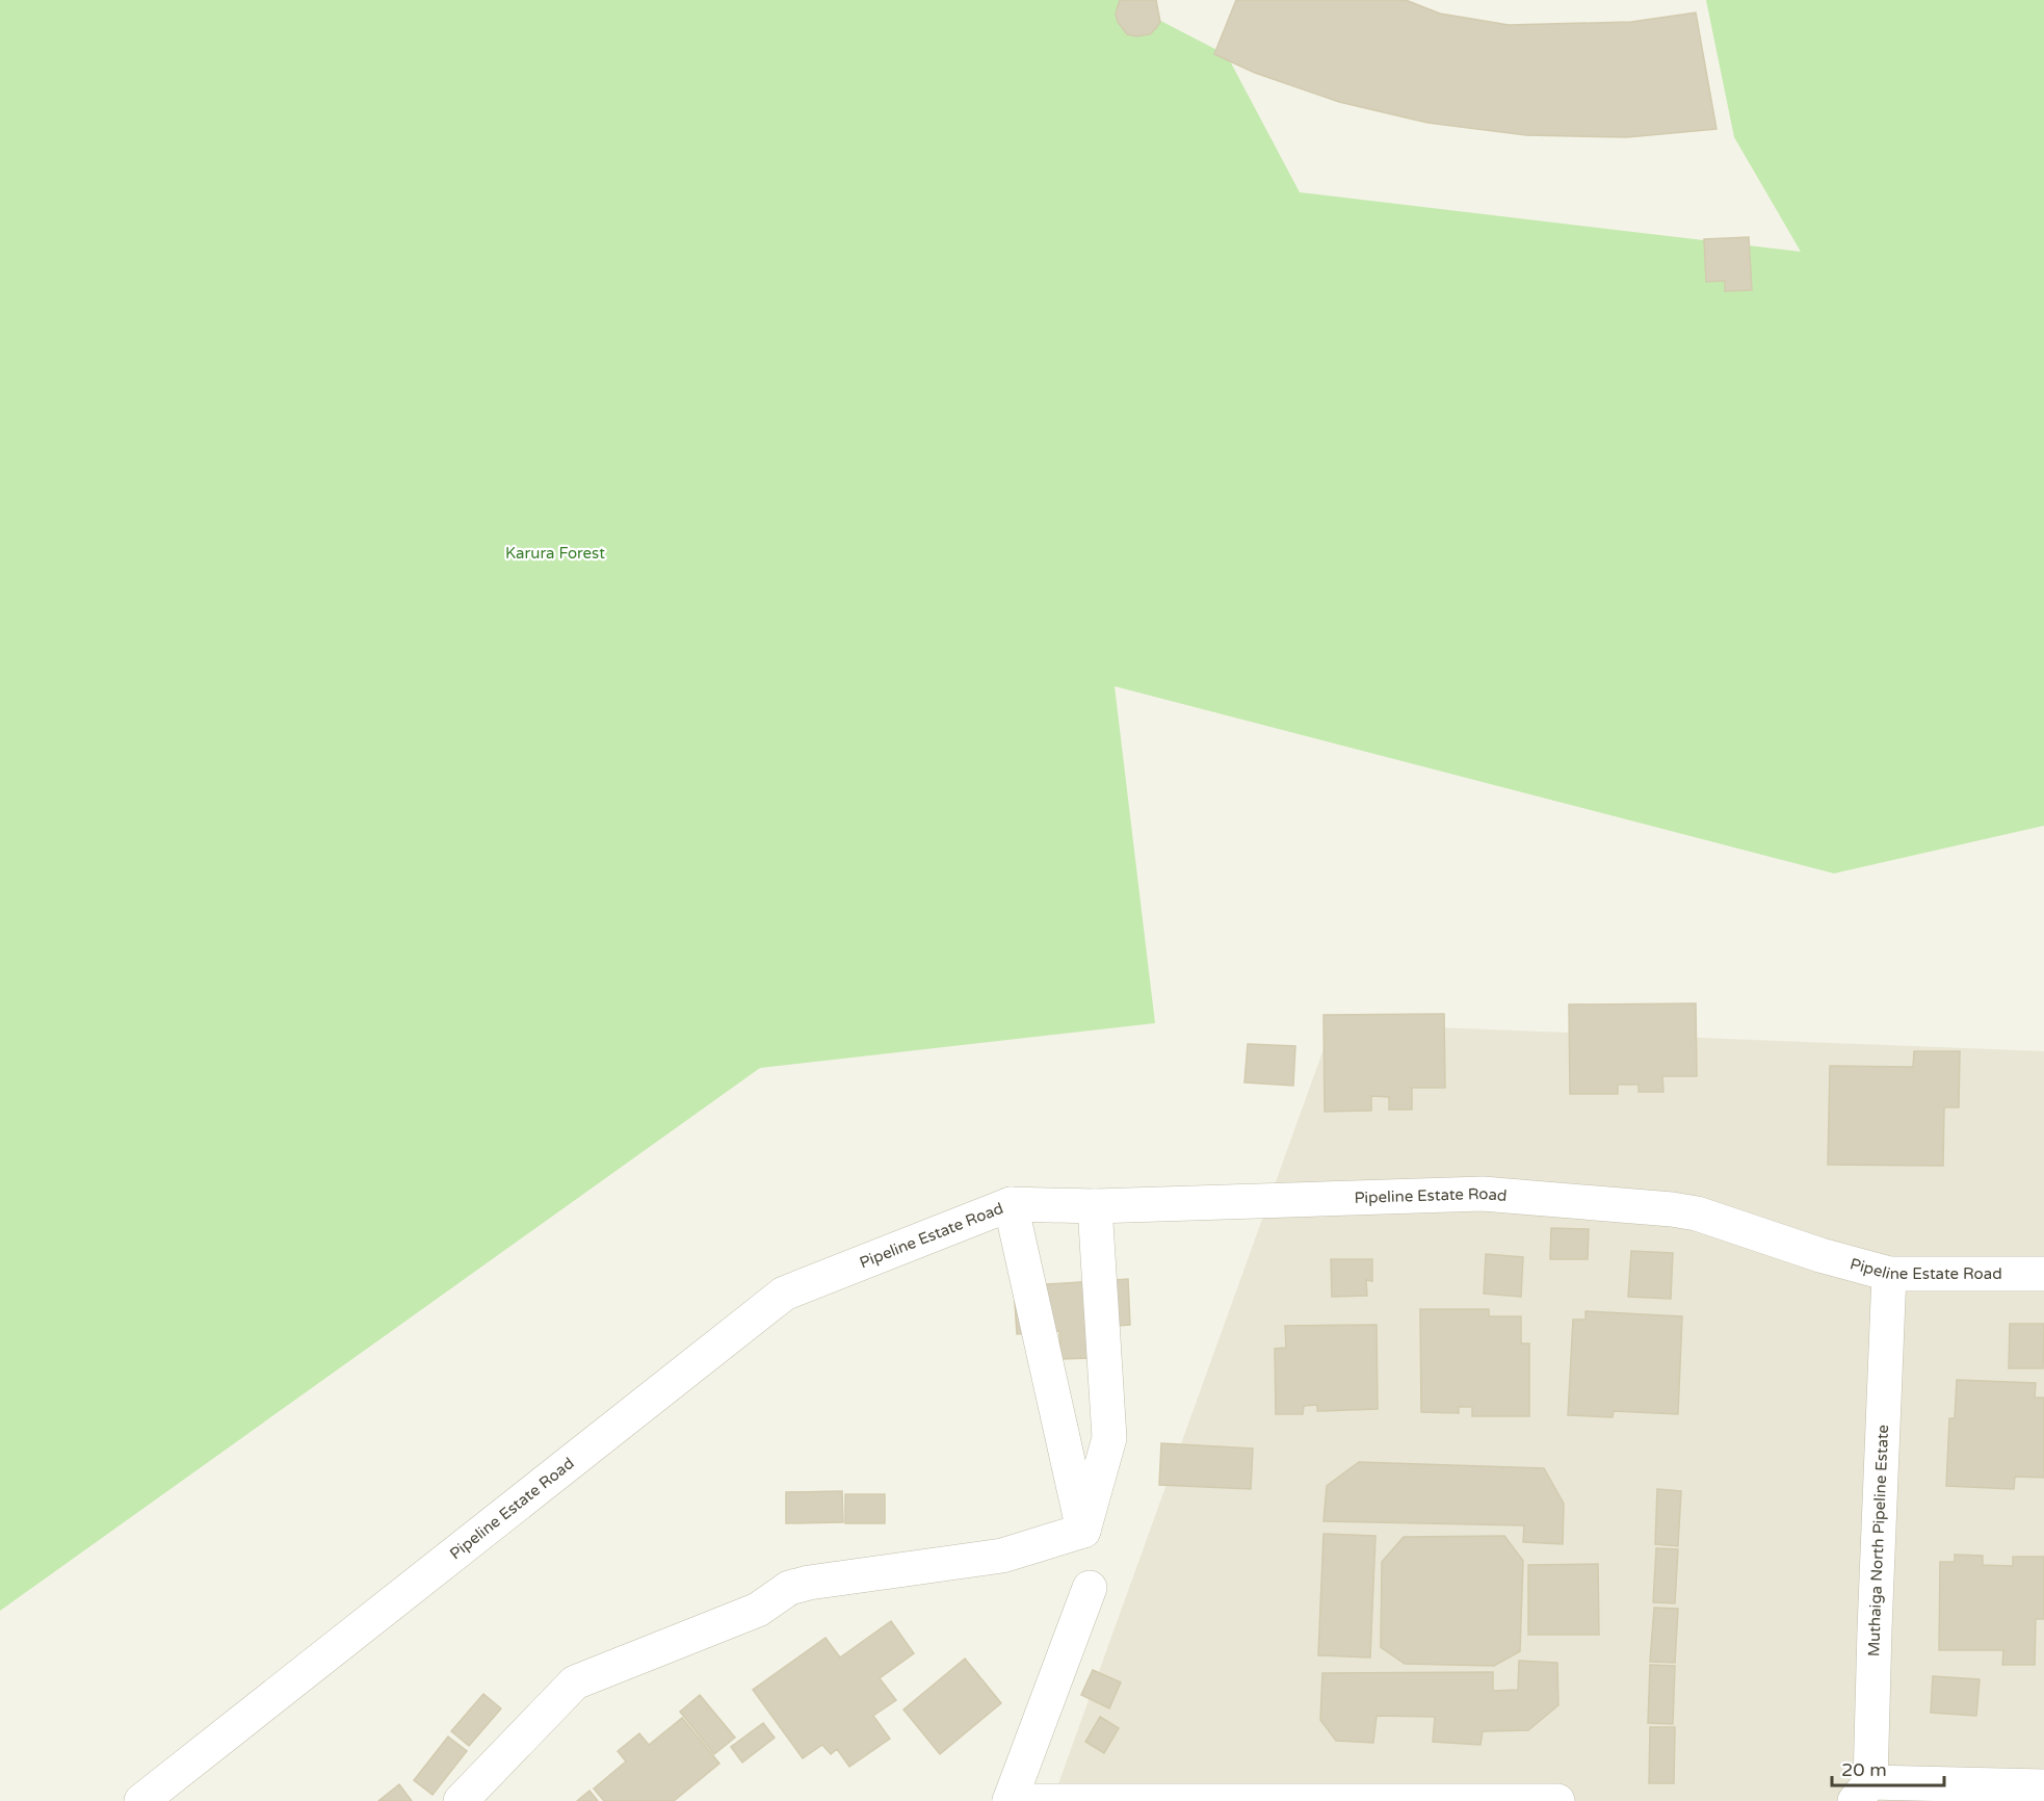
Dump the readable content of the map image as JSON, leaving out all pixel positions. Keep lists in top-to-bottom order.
{
  "streets": {
    "street": ["Pipeline Estate Road", "Muthaiga North Pipeline Estate"]
  },
  "crossings": [
    ["Pipeline Estate Road", "Muthaiga North Pipeline Estate"]
  ],
  "parks": ["Karura Forest"],
  "scale_bar": "20 m"
}
